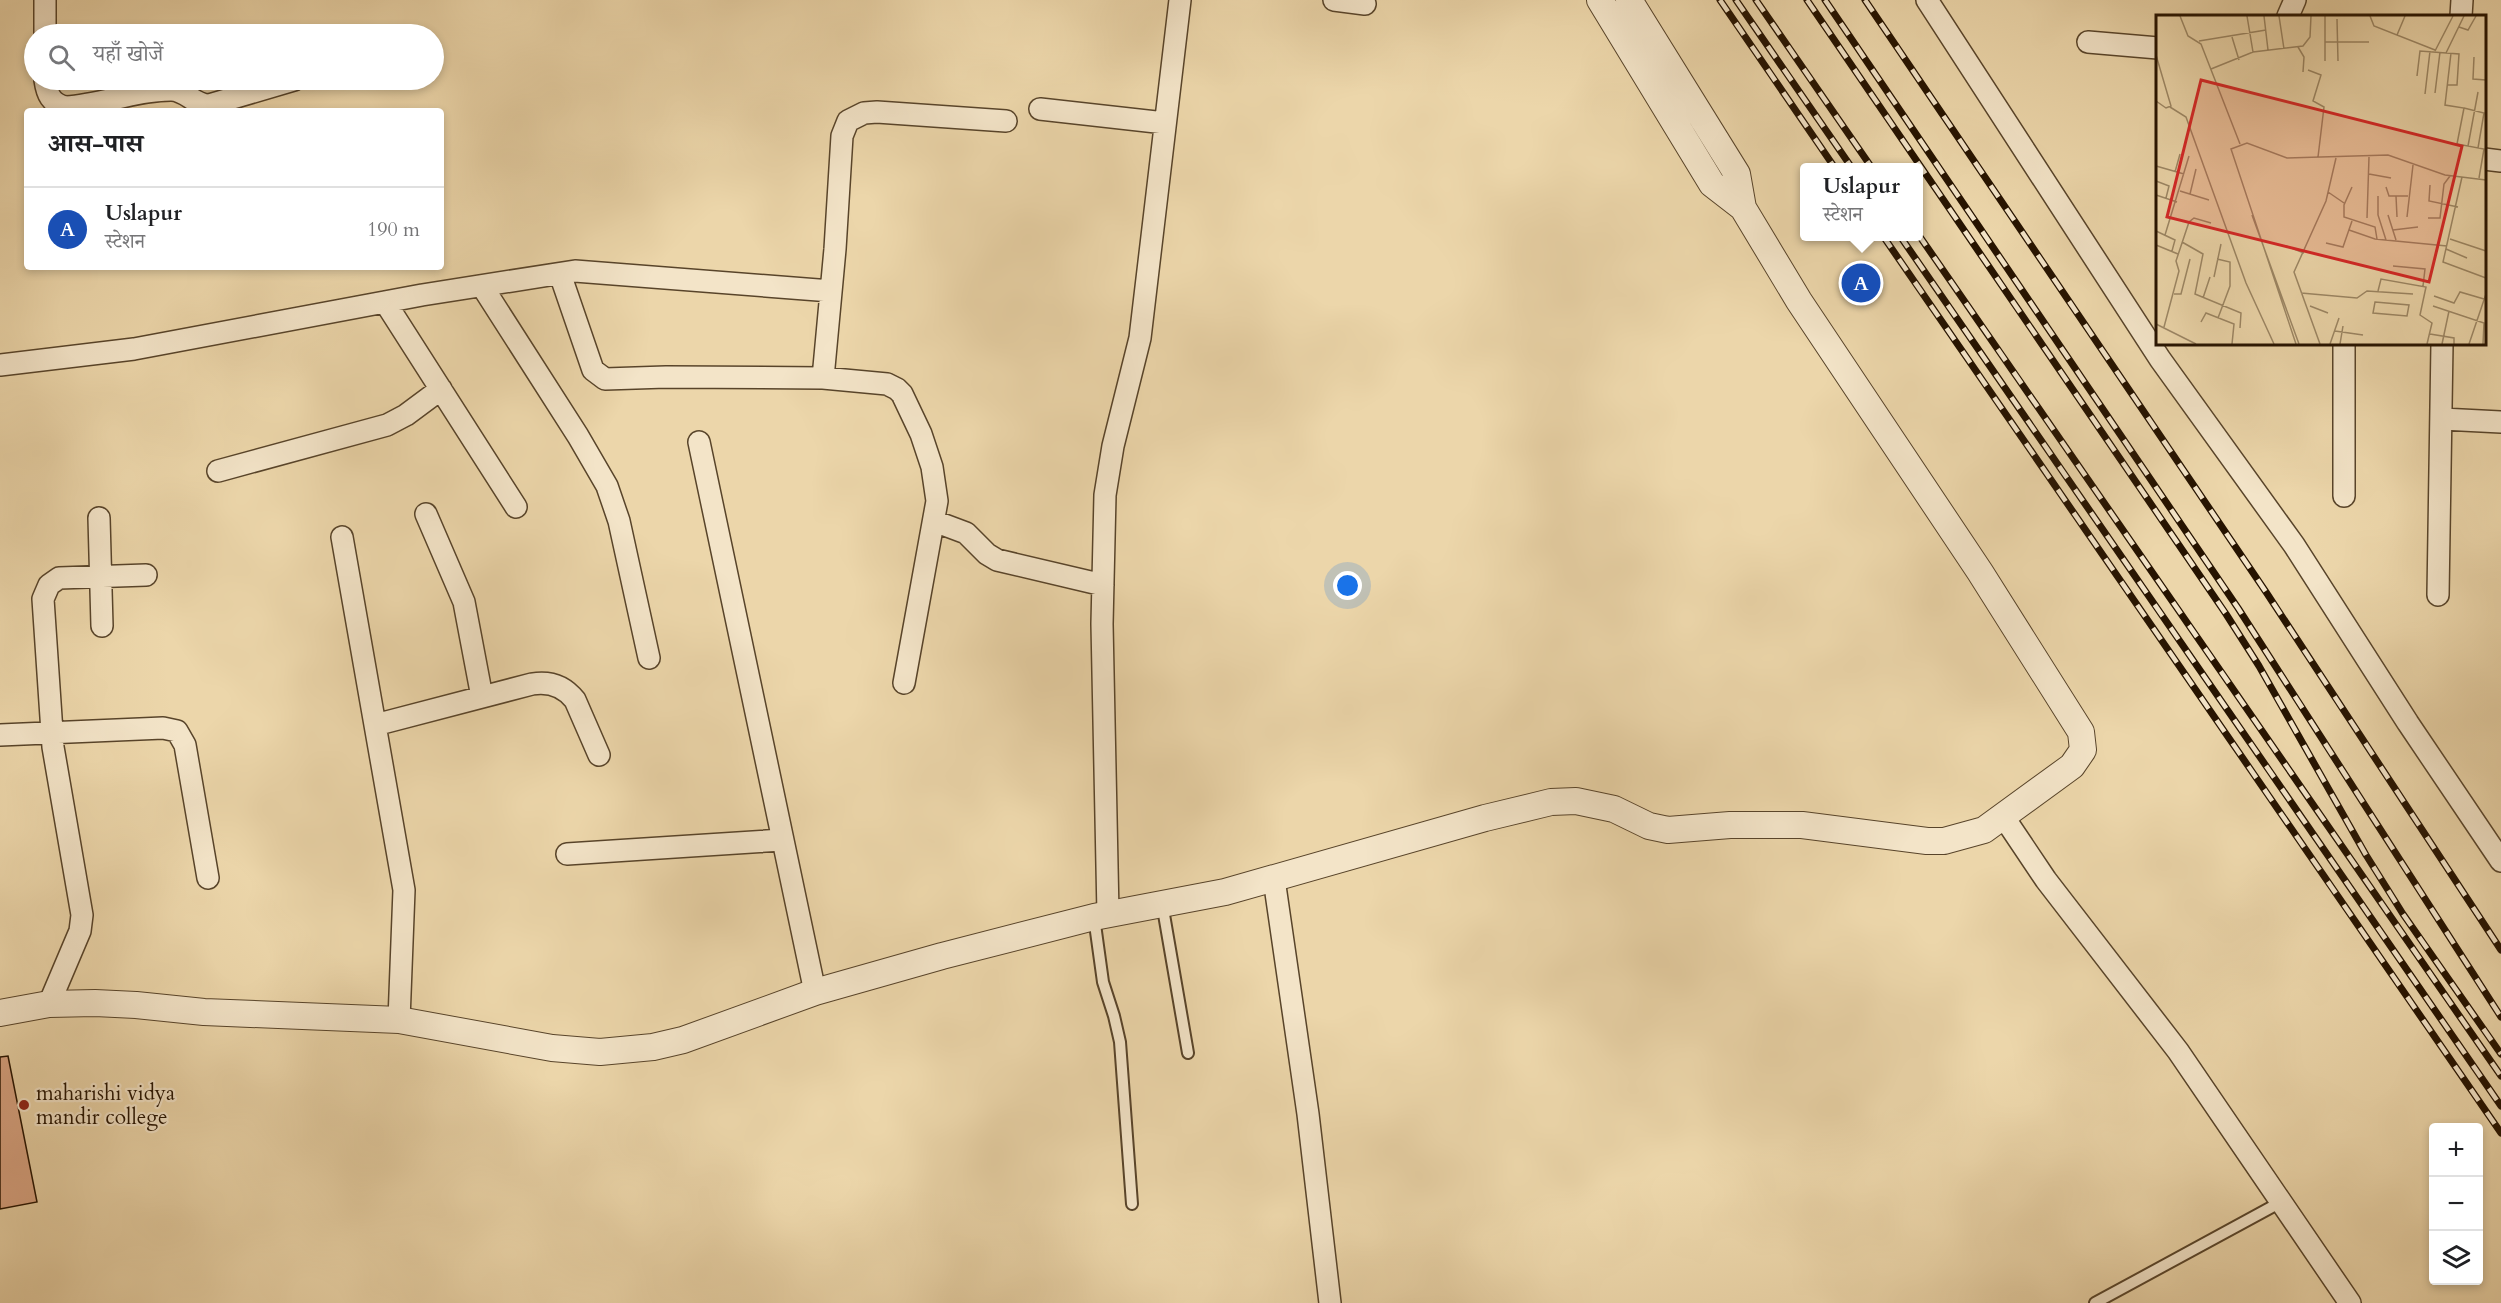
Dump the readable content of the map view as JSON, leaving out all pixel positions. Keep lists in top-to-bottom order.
{
  "places": ["maharishi vidya mandir college"],
  "page": {
    "search": "यहाँ खोजें",
    "heading": "आस-पास",
    "popup": ["Uslapur", "स्टेशन"],
    "list": [
      {
        "mark": "A",
        "name": "Uslapur",
        "note": "स्टेशन",
        "value": "190 m"
      }
    ],
    "pins": "A",
    "map_buttons": ["+", "−"]
  }
}
